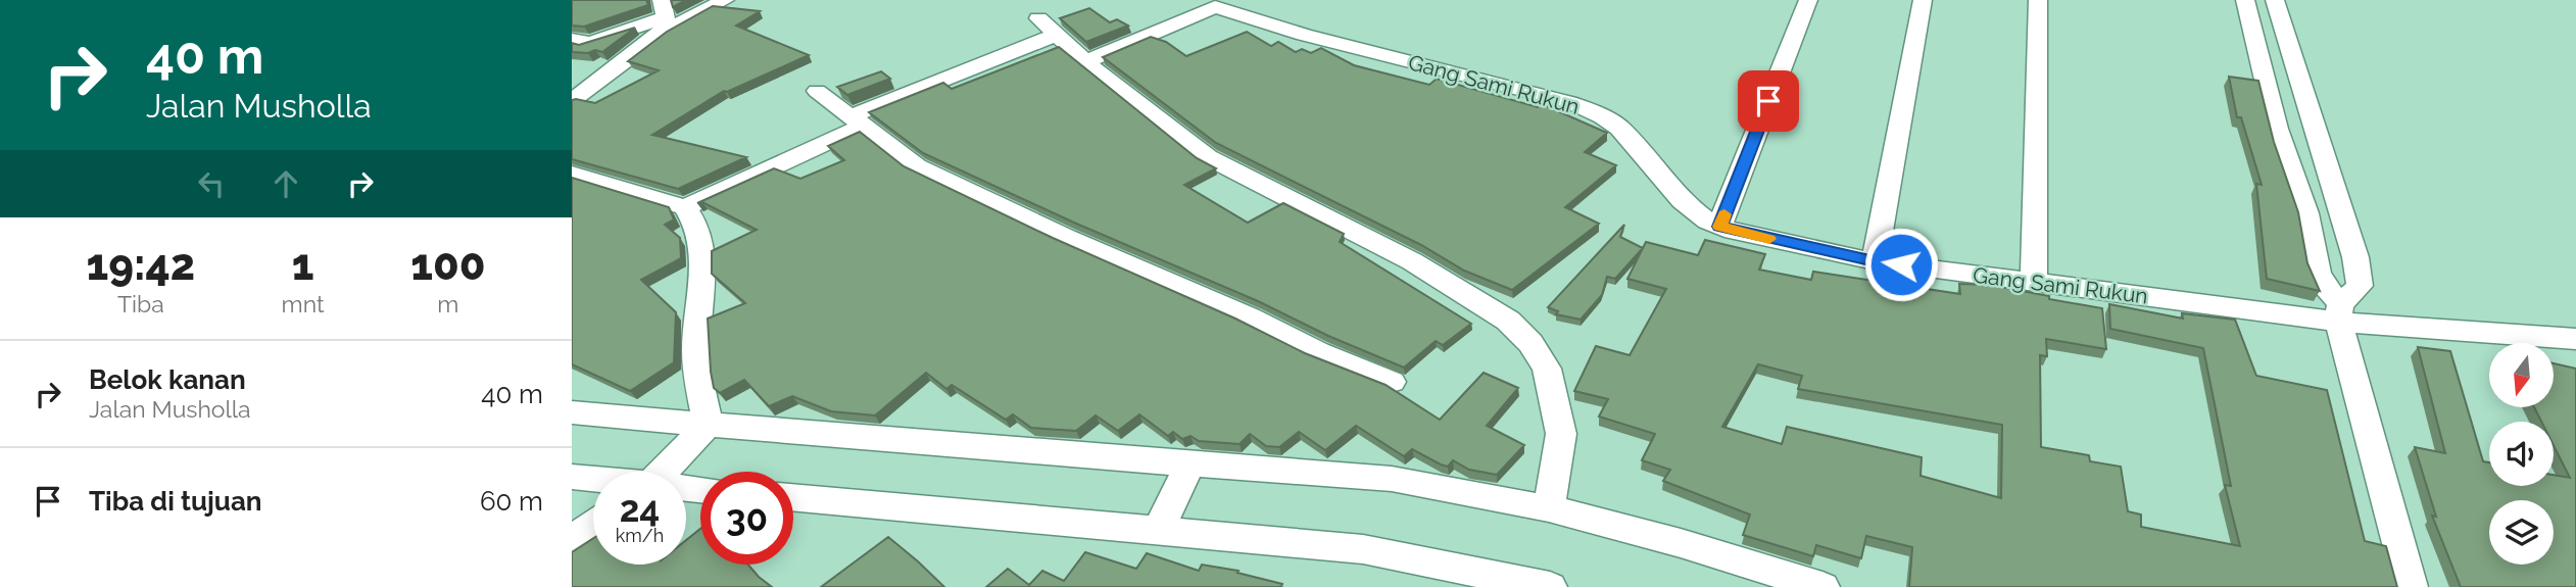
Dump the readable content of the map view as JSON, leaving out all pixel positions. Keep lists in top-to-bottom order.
{
  "streets": {
    "street": ["Gang Sami Rukun"]
  },
  "north": "bottom",
  "page": {
    "turn": ["40 m", "Jalan Musholla"],
    "eta": [
      "19:42",
      "Tiba",
      "1",
      "mnt",
      "100",
      "m"
    ],
    "list": [
      {
        "name": "Belok kanan",
        "note": "Jalan Musholla",
        "value": "40 m"
      },
      {
        "name": "Tiba di tujuan",
        "value": "60 m"
      }
    ],
    "speed": "24 km/h",
    "limit": "30"
  }
}
